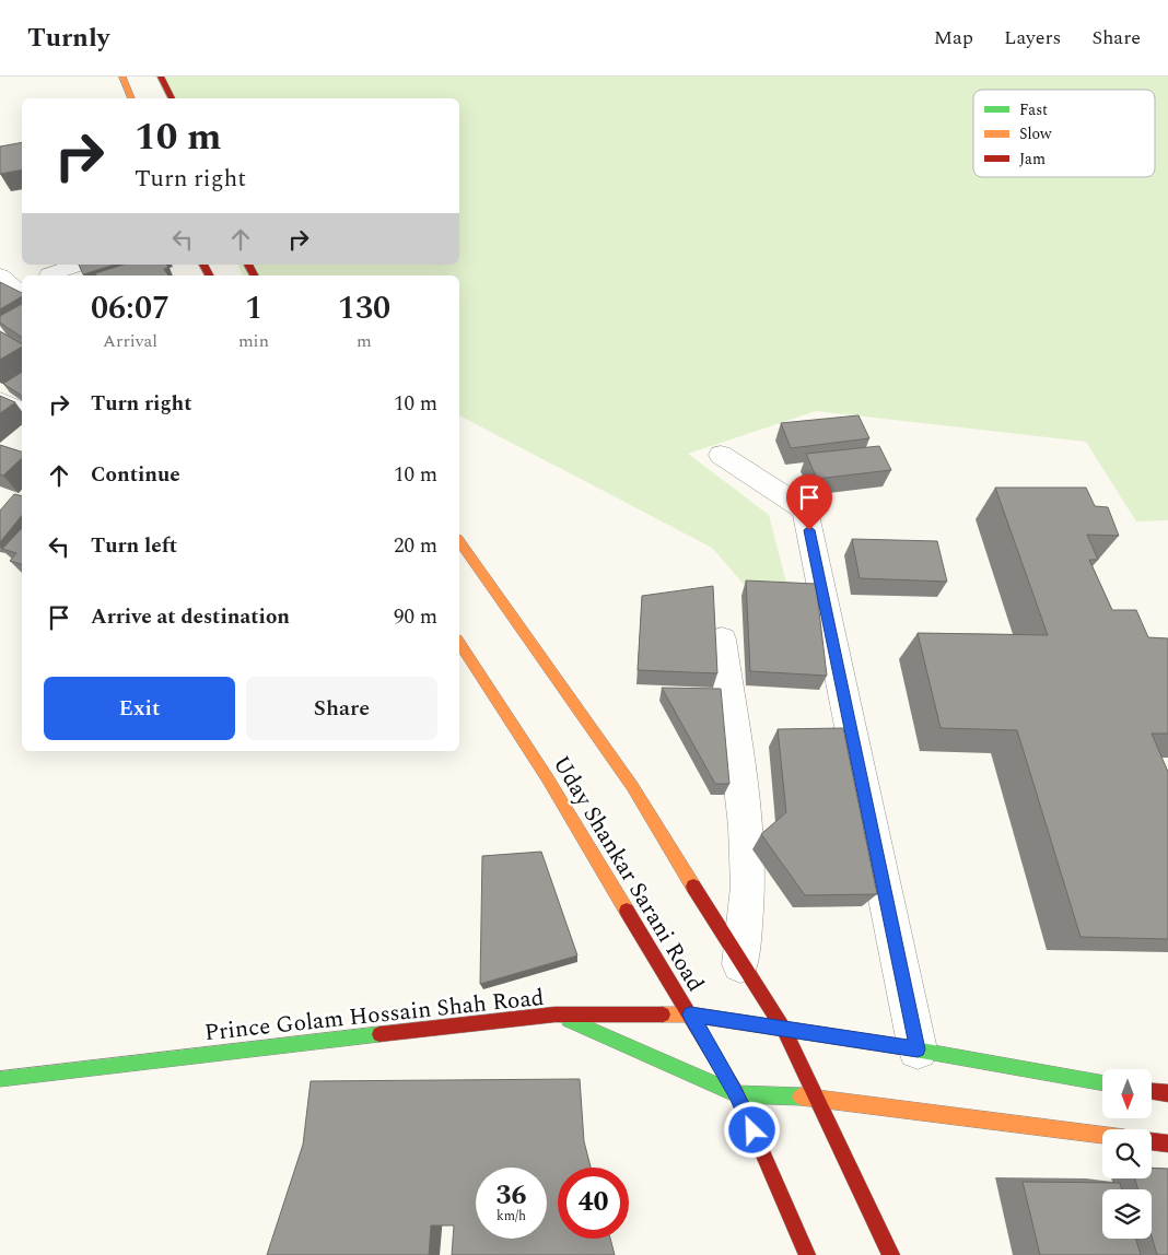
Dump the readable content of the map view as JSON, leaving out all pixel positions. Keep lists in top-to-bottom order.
{
  "streets": {
    "street": ["Uday Shankar Sarani Road", "Prince Golam Hossain Shah Road"]
  },
  "crossings": [
    ["Uday Shankar Sarani Road", "Prince Golam Hossain Shah Road"]
  ],
  "legend": ["Fast", "Slow", "Jam"],
  "north": "bottom",
  "page": {
    "header": "Turnly",
    "nav": ["Map", "Layers", "Share"],
    "turn": ["10 m", "Turn right"],
    "eta": [
      "06:07",
      "Arrival",
      "1",
      "min",
      "130",
      "m"
    ],
    "list": [
      {
        "name": "Turn right",
        "value": "10 m"
      },
      {
        "name": "Continue",
        "value": "10 m"
      },
      {
        "name": "Turn left",
        "value": "20 m"
      },
      {
        "name": "Arrive at destination",
        "value": "90 m"
      }
    ],
    "buttons": ["Exit", "Share"],
    "speed": "36 km/h",
    "limit": "40"
  }
}
